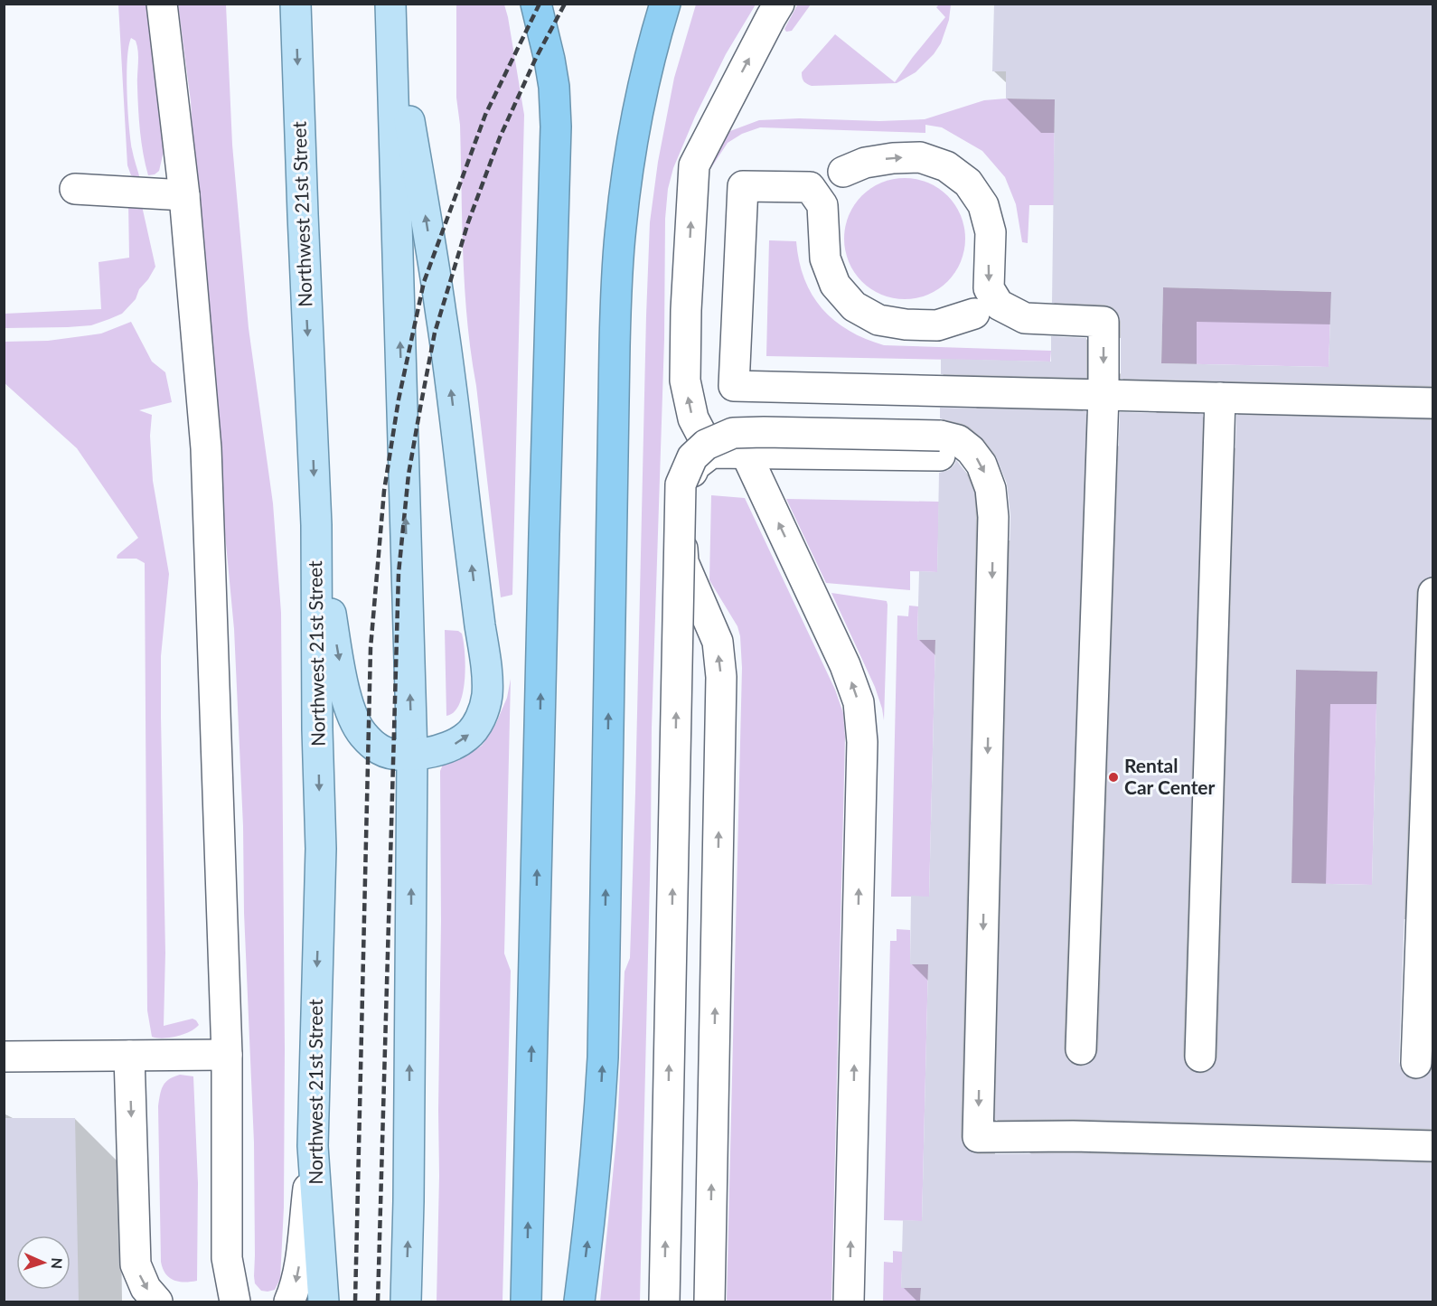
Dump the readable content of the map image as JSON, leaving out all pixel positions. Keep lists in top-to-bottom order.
{
  "streets": {
    "main road": ["Northwest 21st Street"]
  },
  "places": ["Rental Car Center"],
  "north": "right"
}
